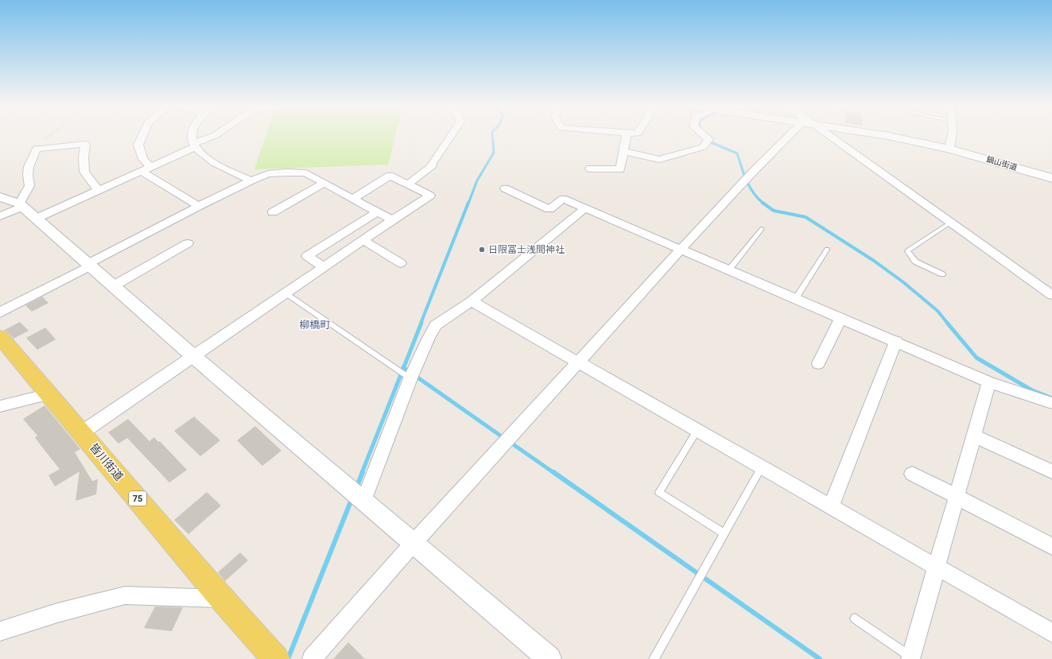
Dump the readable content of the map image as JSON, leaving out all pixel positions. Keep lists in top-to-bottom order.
{
  "streets": {
    "main road": ["皆川街道", "75"],
    "street": ["鍋山街道"]
  },
  "districts": ["柳橋町"],
  "places": ["日限冨士浅間神社"]
}
